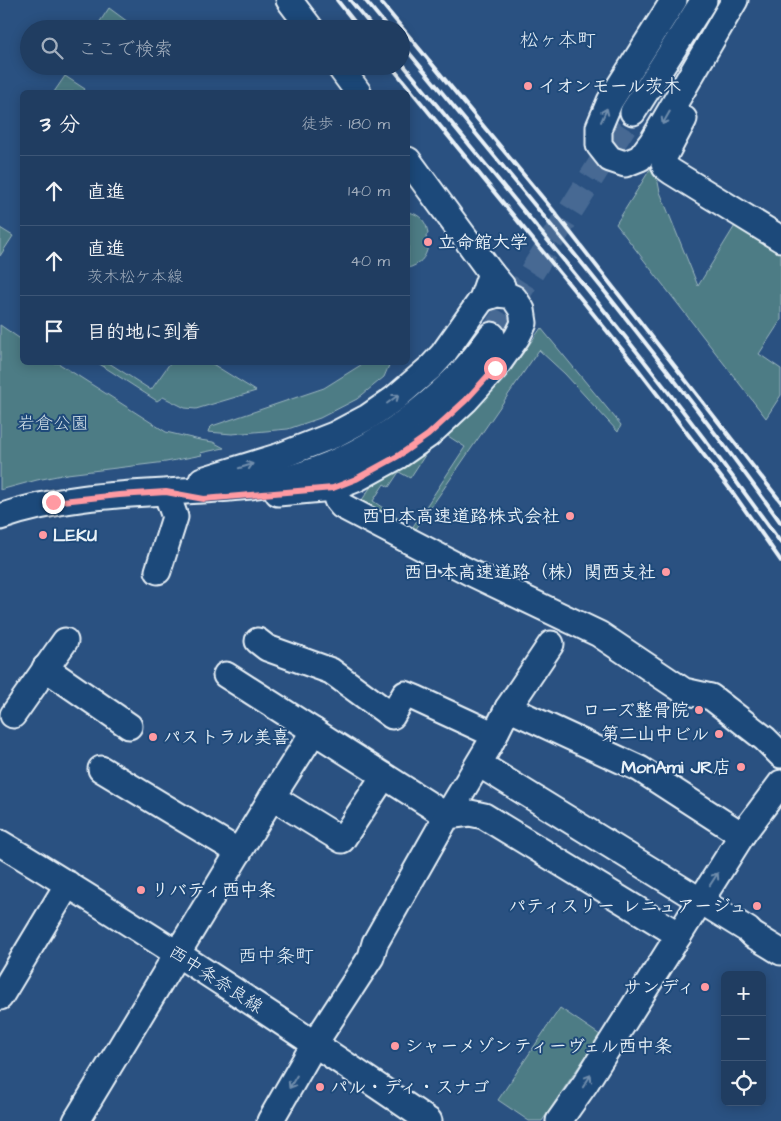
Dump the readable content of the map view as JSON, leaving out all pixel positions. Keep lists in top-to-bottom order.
{
  "streets": {
    "street": ["西中条奈良線"]
  },
  "districts": ["松ヶ本町", "西中条町"],
  "parks": ["岩倉公園"],
  "places": [
    "イオンモール茨木",
    "立命館大学",
    "西日本高速道路株式会社",
    "LEKU",
    "西日本高速道路（株）関西支社",
    "ローズ整骨院",
    "第二山中ビル",
    "パストラル美喜",
    "MonAmi JR店",
    "リバティ西中条",
    "パティスリー レニュアージュ",
    "サンディ",
    "シャーメゾンティーヴェル西中条",
    "パル・ディ・スナゴ"
  ],
  "page": {
    "search": "ここで検索",
    "heading": ["3 分", "徒歩 · 180 m"],
    "list": [
      ["直進", "140 m"],
      ["直進", "茨木松ケ本線", "40 m"],
      "目的地に到着"
    ],
    "map_buttons": ["+", "−"]
  }
}
